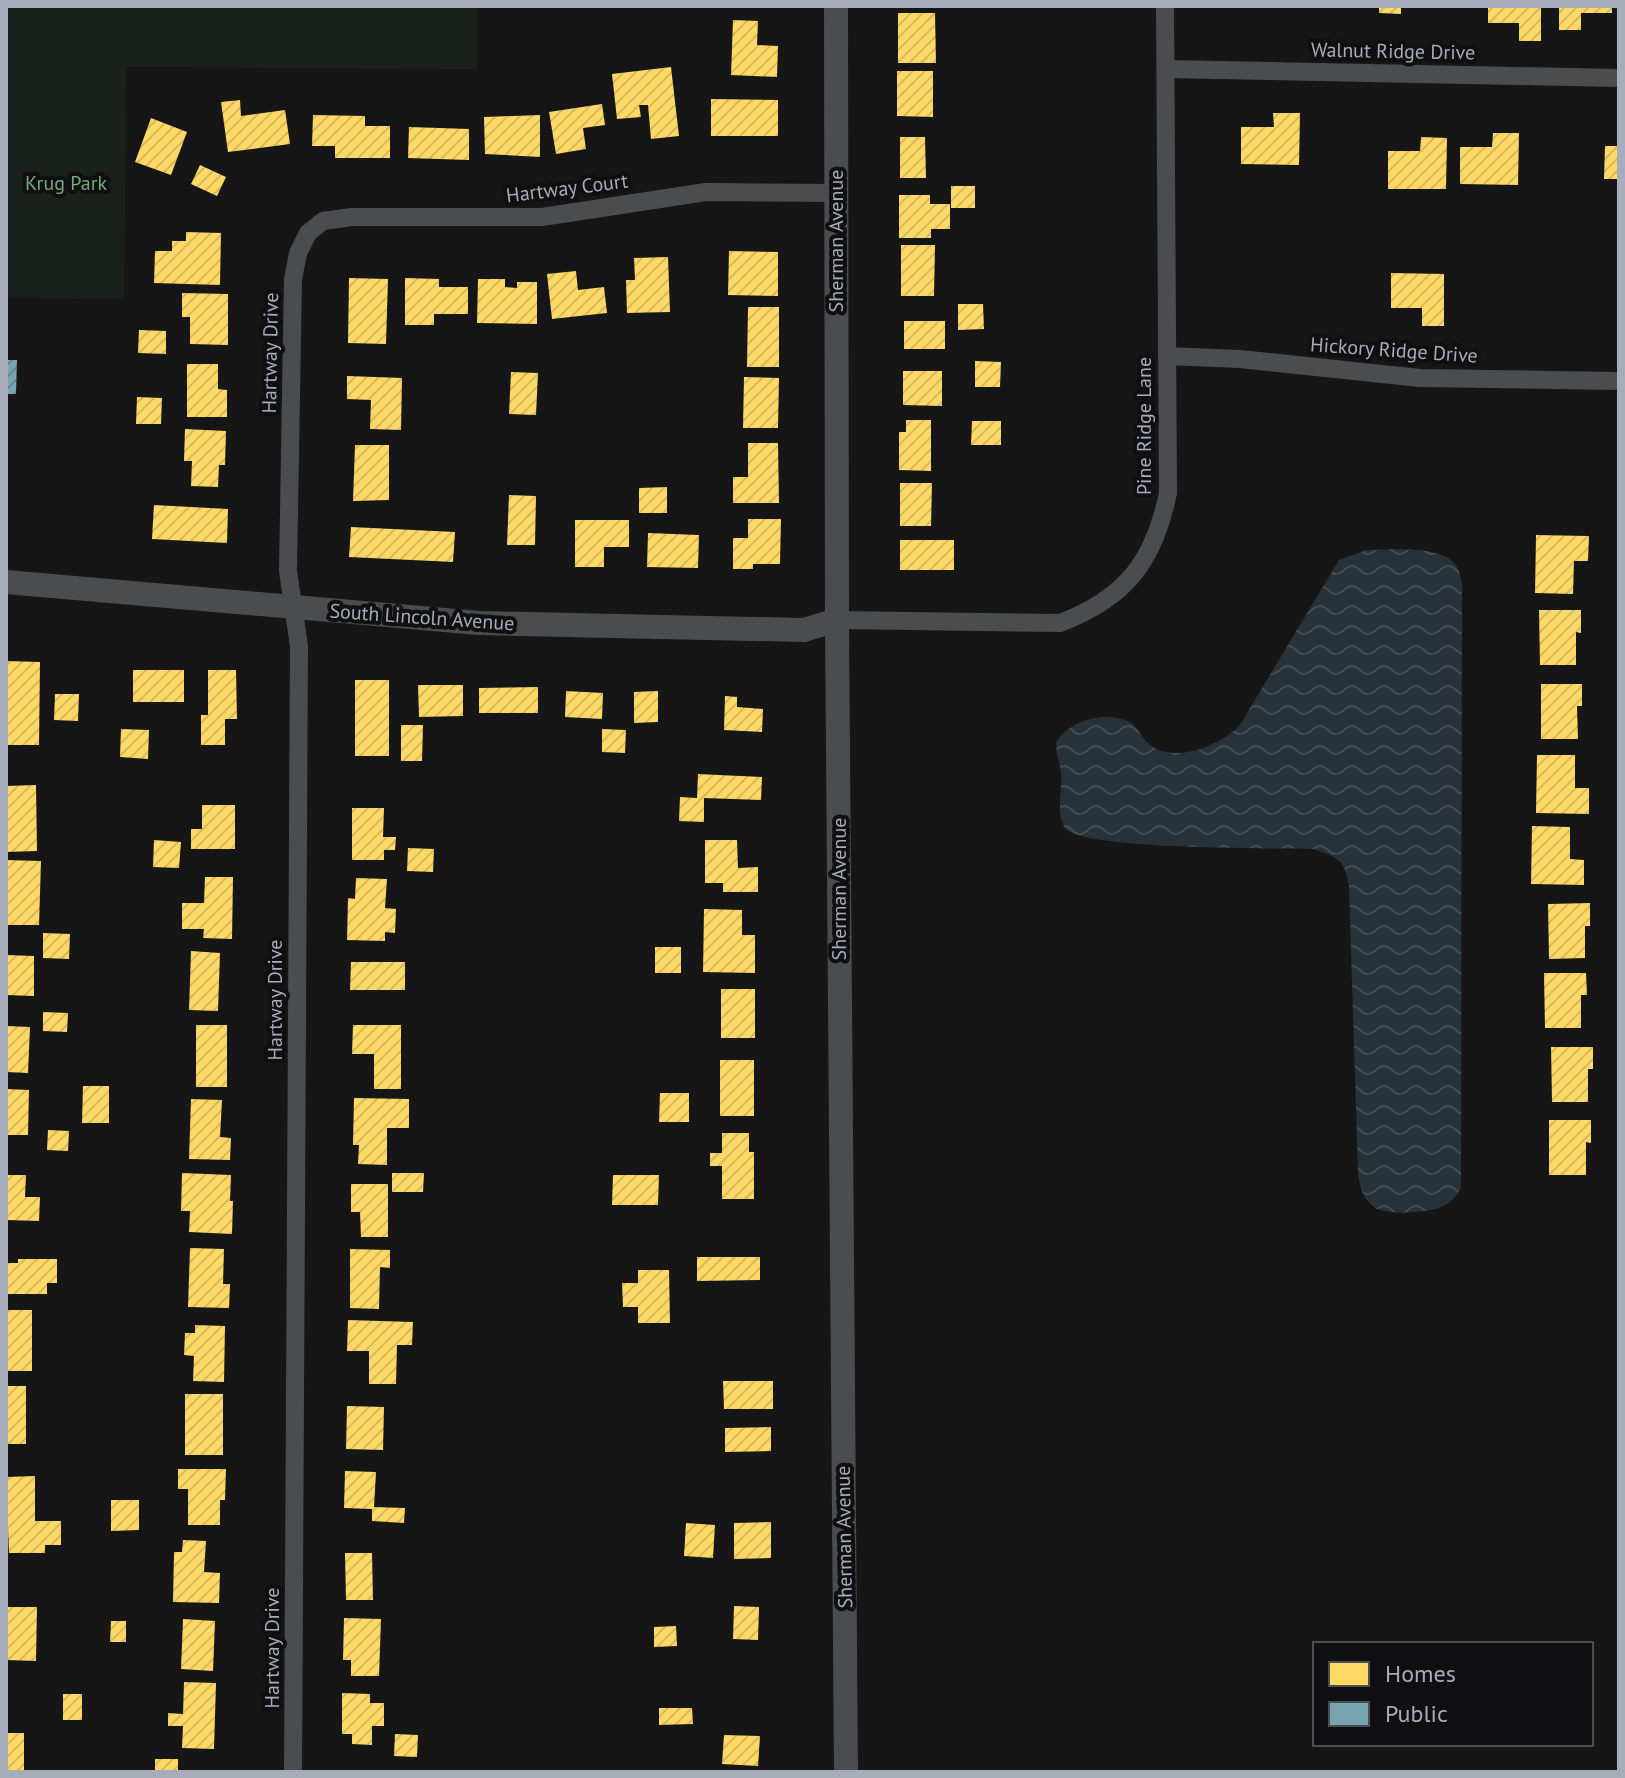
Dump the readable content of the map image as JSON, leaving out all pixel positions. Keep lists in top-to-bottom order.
{
  "streets": {
    "street": [
      "Walnut Ridge Drive",
      "Hartway Court",
      "Sherman Avenue",
      "Hickory Ridge Drive",
      "Hartway Drive",
      "Pine Ridge Lane",
      "South Lincoln Avenue"
    ]
  },
  "crossings": [
    ["Walnut Ridge Drive", "Pine Ridge Lane"],
    ["Hartway Court", "Sherman Avenue"],
    ["Hartway Court", "Hartway Drive"],
    ["Sherman Avenue", "Pine Ridge Lane"],
    ["Sherman Avenue", "South Lincoln Avenue"],
    ["Hickory Ridge Drive", "Pine Ridge Lane"],
    ["Hartway Drive", "South Lincoln Avenue"],
    ["Pine Ridge Lane", "South Lincoln Avenue"]
  ],
  "parks": ["Krug Park"],
  "legend": ["Homes", "Public"]
}
